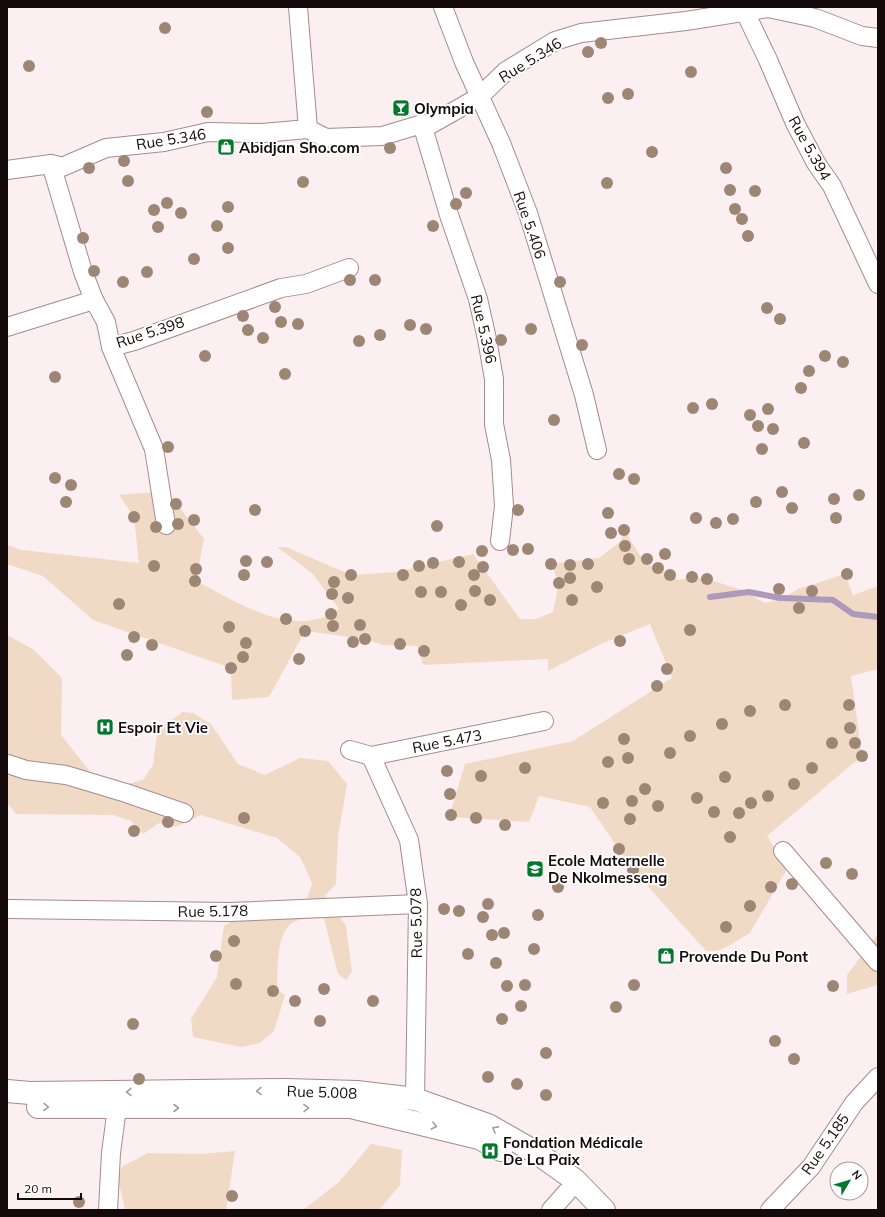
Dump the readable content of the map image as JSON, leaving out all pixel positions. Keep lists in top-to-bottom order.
{
  "streets": {
    "main road": ["Rue 5.008"],
    "street": [
      "Rue 5.346",
      "Rue 5.394",
      "Rue 5.406",
      "Rue 5.396",
      "Rue 5.398",
      "Rue 5.473",
      "Rue 5.178",
      "Rue 5.078",
      "Rue 5.185"
    ]
  },
  "crossings": [
    ["Rue 5.346", "Rue 5.394"],
    ["Rue 5.346", "Rue 5.406"],
    ["Rue 5.346", "Rue 5.396"],
    ["Rue 5.346", "Rue 5.398"],
    ["Rue 5.473", "Rue 5.078"],
    ["Rue 5.178", "Rue 5.078"],
    ["Rue 5.078", "Rue 5.008"]
  ],
  "places": {
    "bar": ["Olympia"],
    "shop": ["Abidjan Sho.com", "Provende Du Pont"],
    "hospital": ["Espoir Et Vie", "Fondation Médicale De La Paix"],
    "school or university": ["Ecole Maternelle De Nkolmesseng"]
  },
  "scale_bar": "20 m",
  "north": "top right"
}
